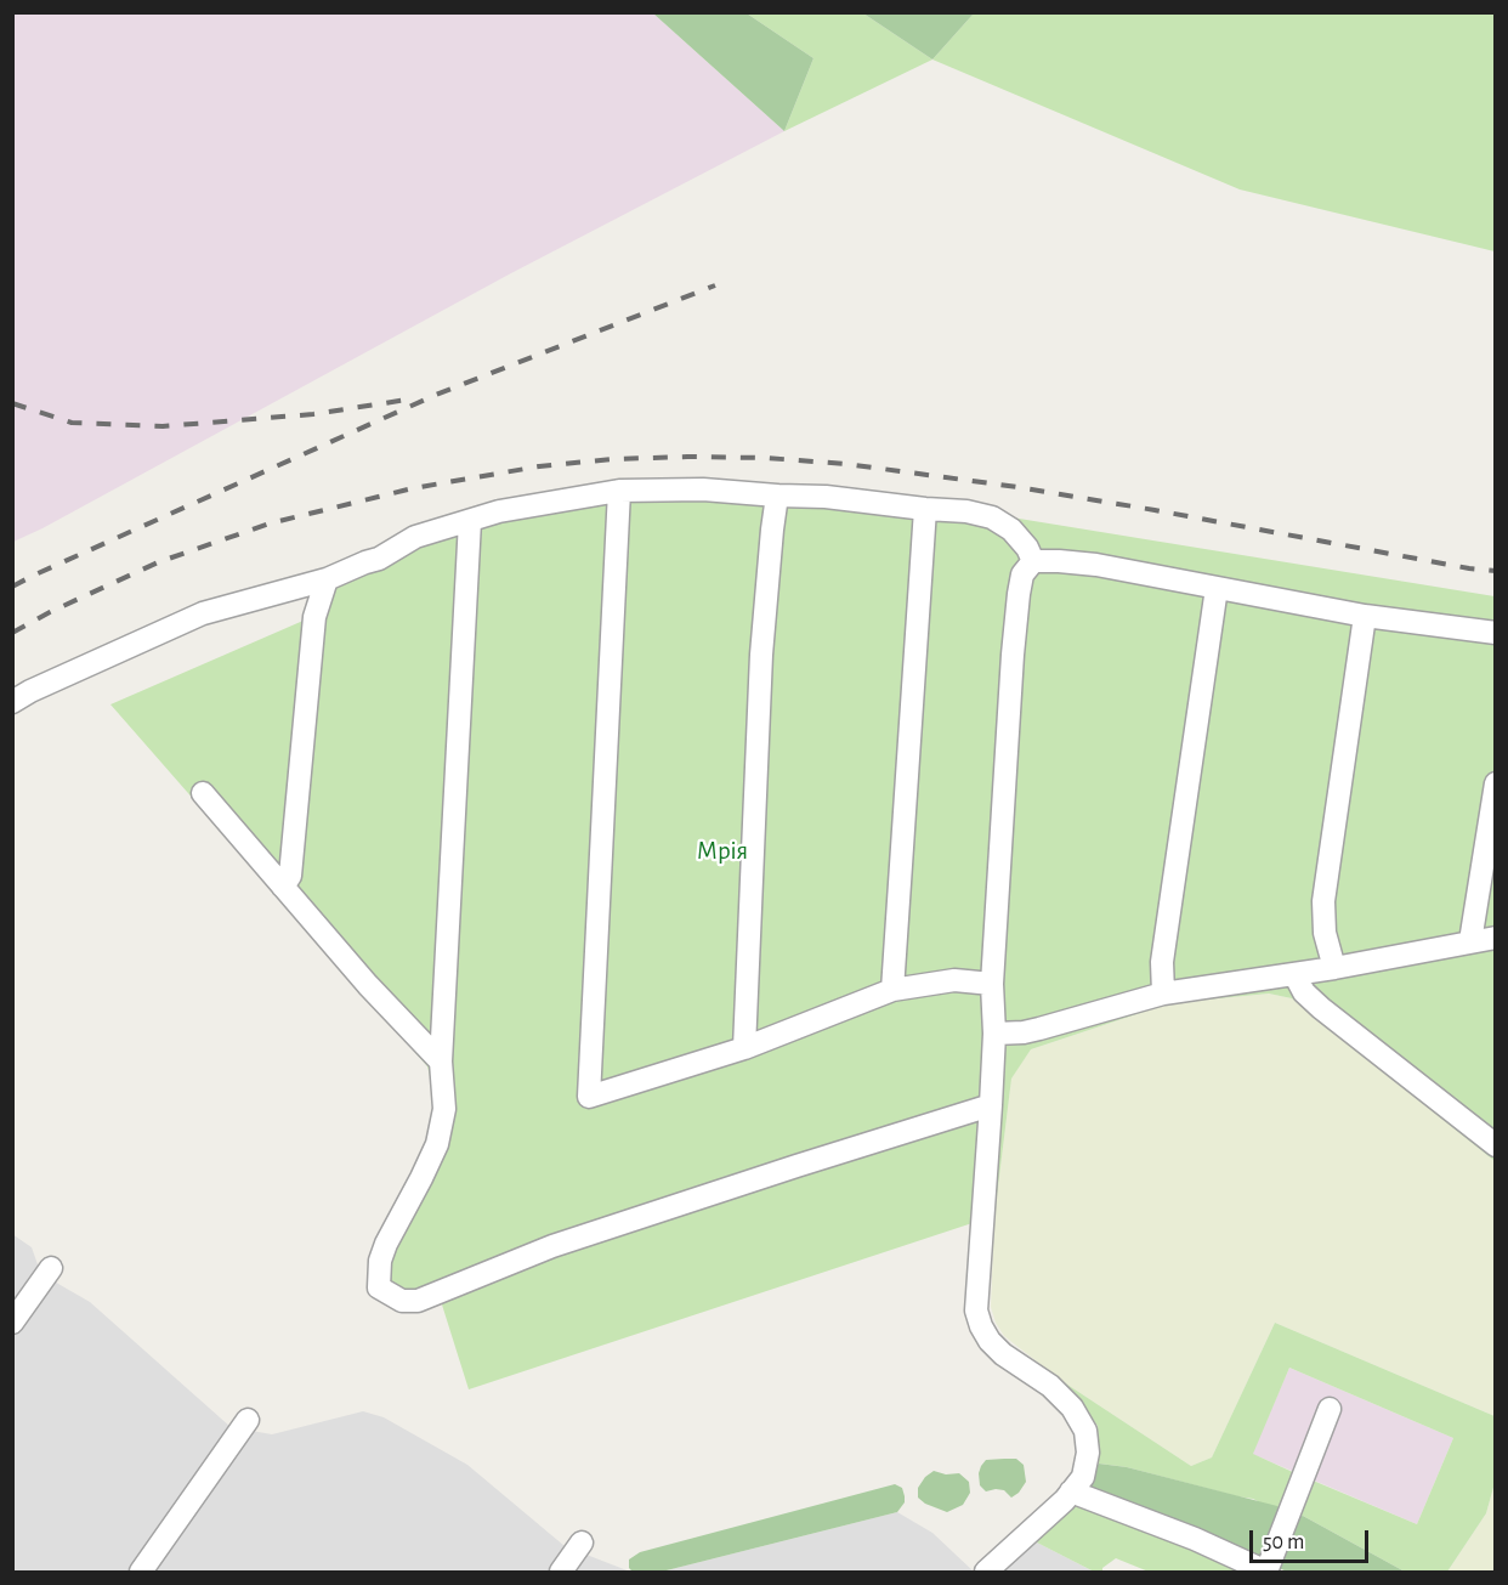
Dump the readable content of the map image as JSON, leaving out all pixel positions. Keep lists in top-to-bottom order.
{
  "parks": ["Мрія"],
  "scale_bar": "50 m"
}
